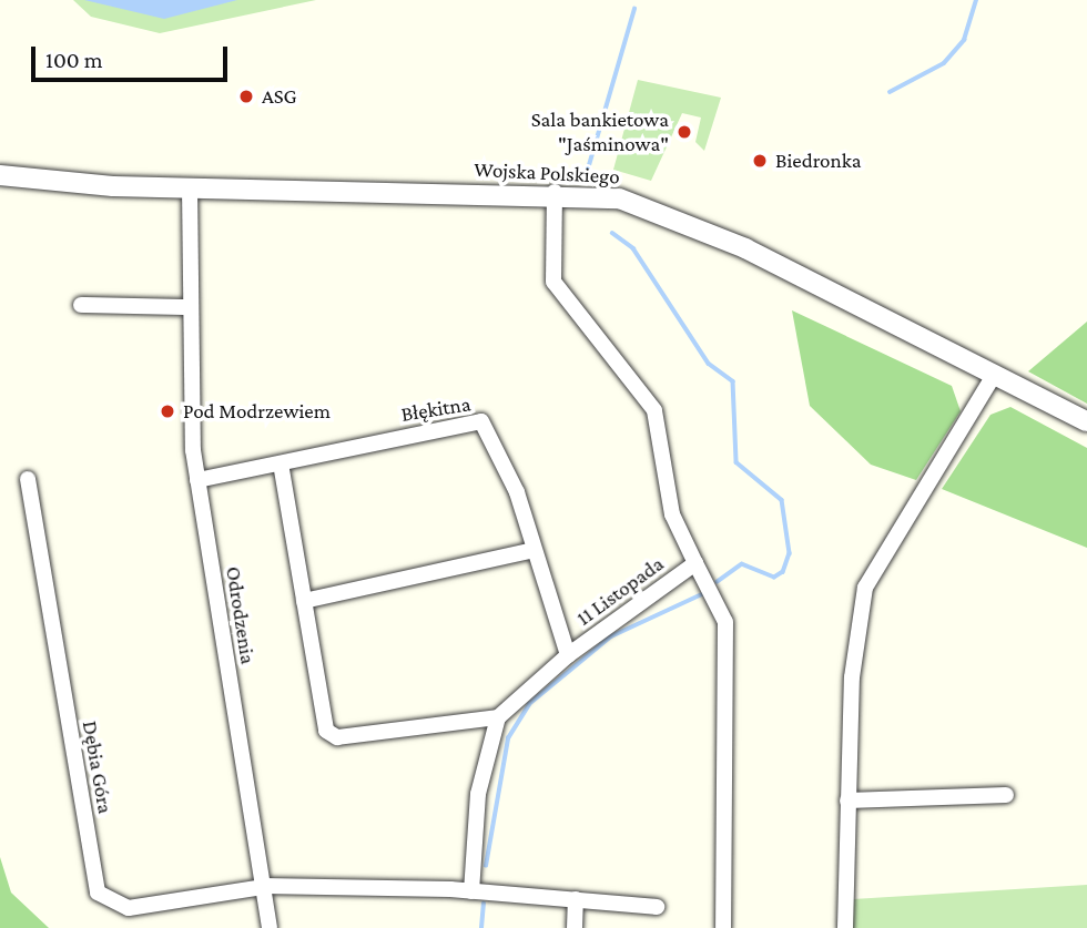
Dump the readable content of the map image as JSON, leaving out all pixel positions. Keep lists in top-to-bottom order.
{
  "streets": {
    "street": [
      "Wojska Polskiego",
      "Błękitna",
      "11 Listopada",
      "Odrodzenia",
      "Dębia Góra"
    ]
  },
  "crossings": [
    ["Wojska Polskiego", "11 Listopada"],
    ["Wojska Polskiego", "Odrodzenia"],
    ["Błękitna", "11 Listopada"],
    ["Błękitna", "Odrodzenia"],
    ["Odrodzenia", "Dębia Góra"]
  ],
  "places": [
    "ASG",
    "Sala bankietowa \"Jaśminowa\"",
    "Biedronka",
    "Pod Modrzewiem"
  ],
  "scale_bar": "100 m"
}
